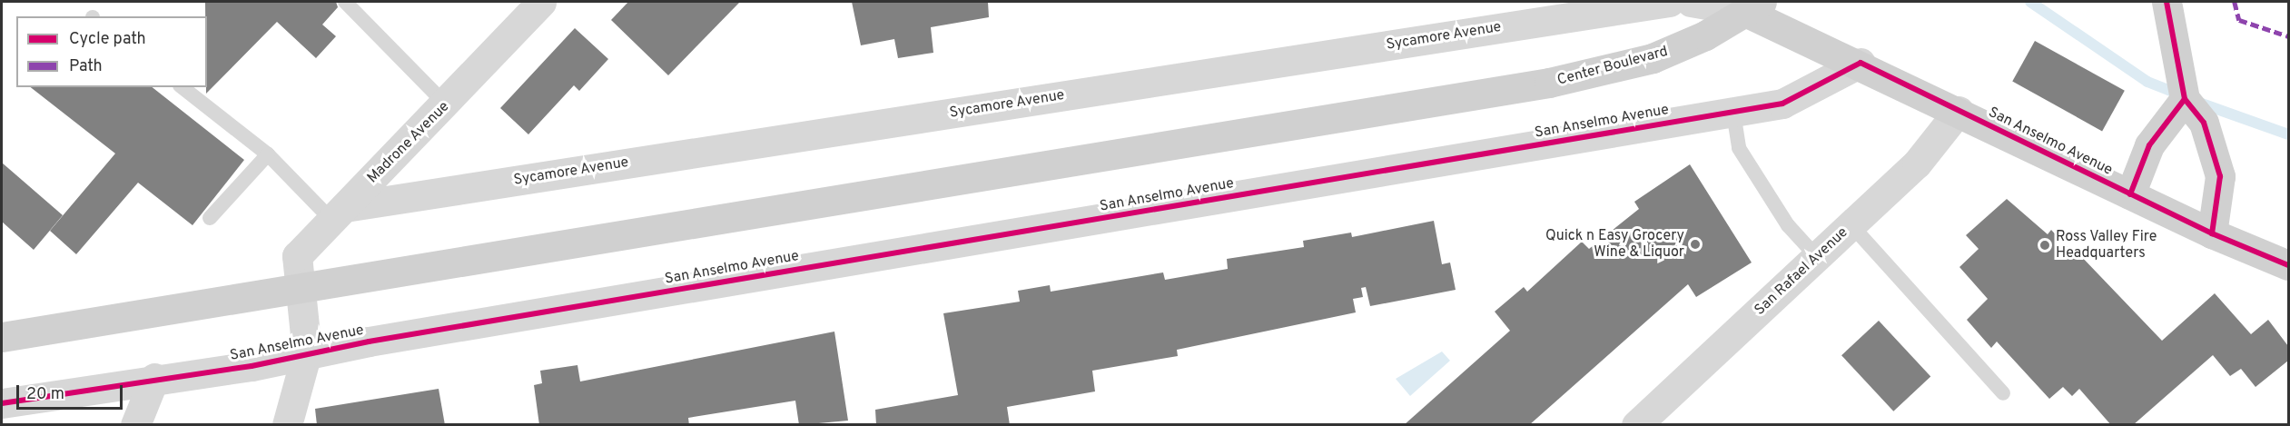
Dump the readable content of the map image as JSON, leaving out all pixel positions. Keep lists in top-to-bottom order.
{
  "streets": {
    "main road": ["Center Boulevard", "San Anselmo Avenue"],
    "street": ["Sycamore Avenue", "Madrone Avenue", "San Rafael Avenue"]
  },
  "crossings": [
    ["Sycamore Avenue", "Madrone Avenue"],
    ["Center Boulevard", "Madrone Avenue"],
    ["San Anselmo Avenue", "Madrone Avenue"],
    ["San Anselmo Avenue", "San Rafael Avenue"]
  ],
  "places": ["Quick n Easy Grocery Wine & Liquor", "Ross Valley Fire Headquarters"],
  "legend": ["Cycle path", "Path"],
  "scale_bar": "20 m"
}
